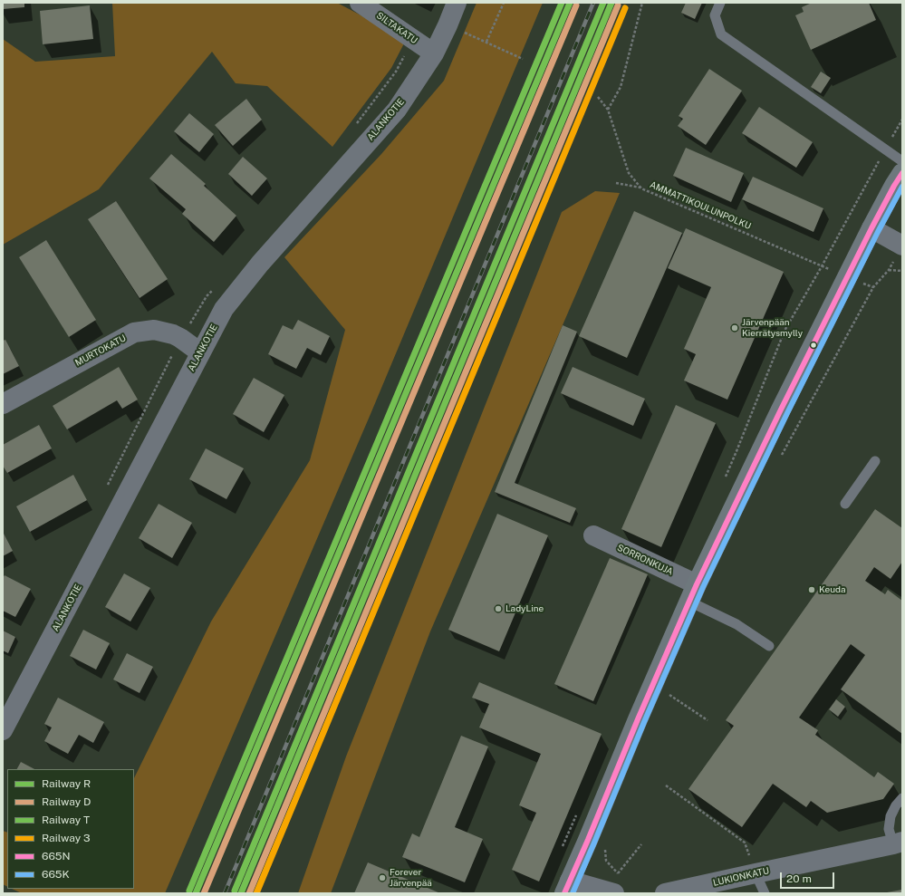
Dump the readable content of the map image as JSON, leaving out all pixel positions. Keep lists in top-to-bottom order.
{
  "streets": {
    "street": [
      "SILTAKATU",
      "ALANKOTIE",
      "MURTOKATU",
      "SORRONKUJA",
      "LUKIONKATU"
    ],
    "path": ["AMMATTIKOULUNPOLKU"]
  },
  "crossings": [
    ["SILTAKATU", "ALANKOTIE"],
    ["ALANKOTIE", "MURTOKATU"]
  ],
  "places": [
    "Järvenpään Kierrätysmylly",
    "Keuda",
    "LadyLine",
    "Forever Järvenpää"
  ],
  "lines": [
    "rail line R",
    "rail line T",
    "rail line D",
    "rail line 3",
    "transit line 665N",
    "transit line 665K"
  ],
  "legend": [
    "Railway R",
    "Railway D",
    "Railway T",
    "Railway 3",
    "665N",
    "665K"
  ],
  "scale_bar": "20 m"
}
